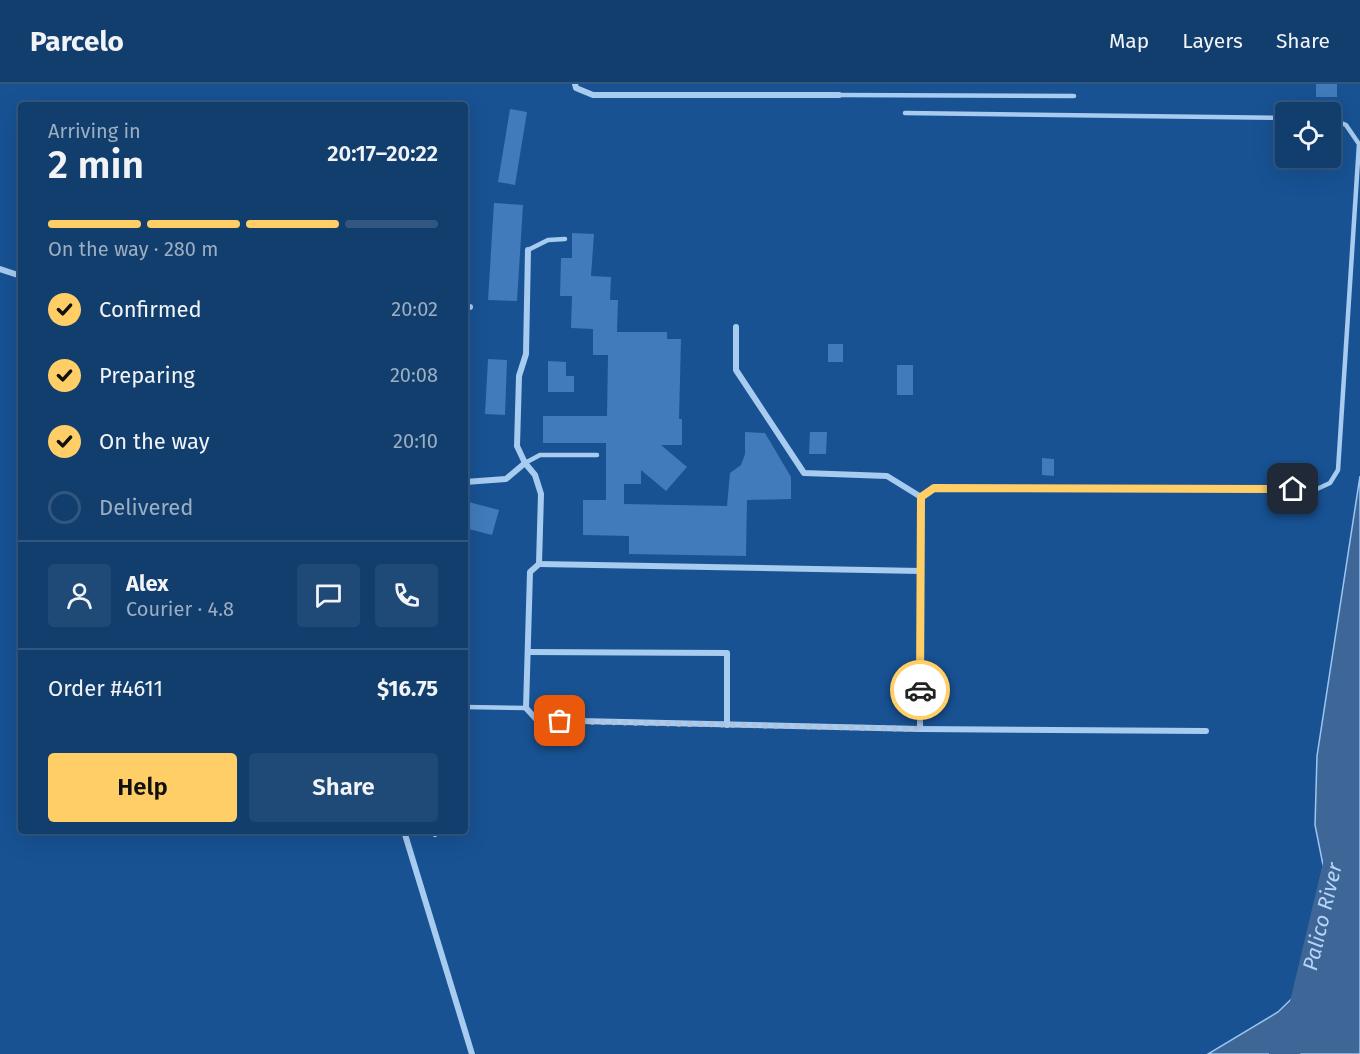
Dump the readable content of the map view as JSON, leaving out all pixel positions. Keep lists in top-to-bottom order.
{
  "water": ["Palico River"],
  "page": {
    "header": "Parcelo",
    "nav": ["Map", "Layers", "Share"],
    "heading": ["2 min", "Arriving in", "20:17–20:22"],
    "panel": [
      "Alex",
      "Courier · 4.8",
      "Order #4611",
      "$16.75"
    ],
    "bar": "On the way · 280 m",
    "list": [
      ["Confirmed", "20:02"],
      ["Preparing", "20:08"],
      ["On the way", "20:10"],
      "Delivered"
    ],
    "buttons": ["Help", "Share"]
  }
}
